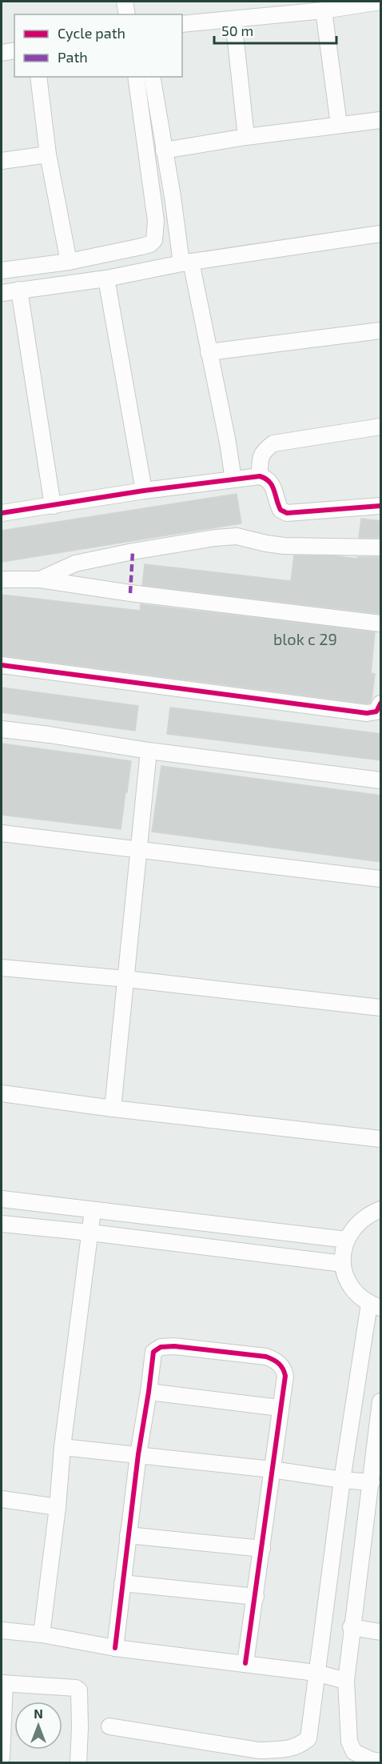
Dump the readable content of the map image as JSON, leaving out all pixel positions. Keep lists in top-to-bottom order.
{
  "house_numbers": ["blok c 29"],
  "legend": ["Cycle path", "Path"],
  "scale_bar": "50 m",
  "north": "top"
}
